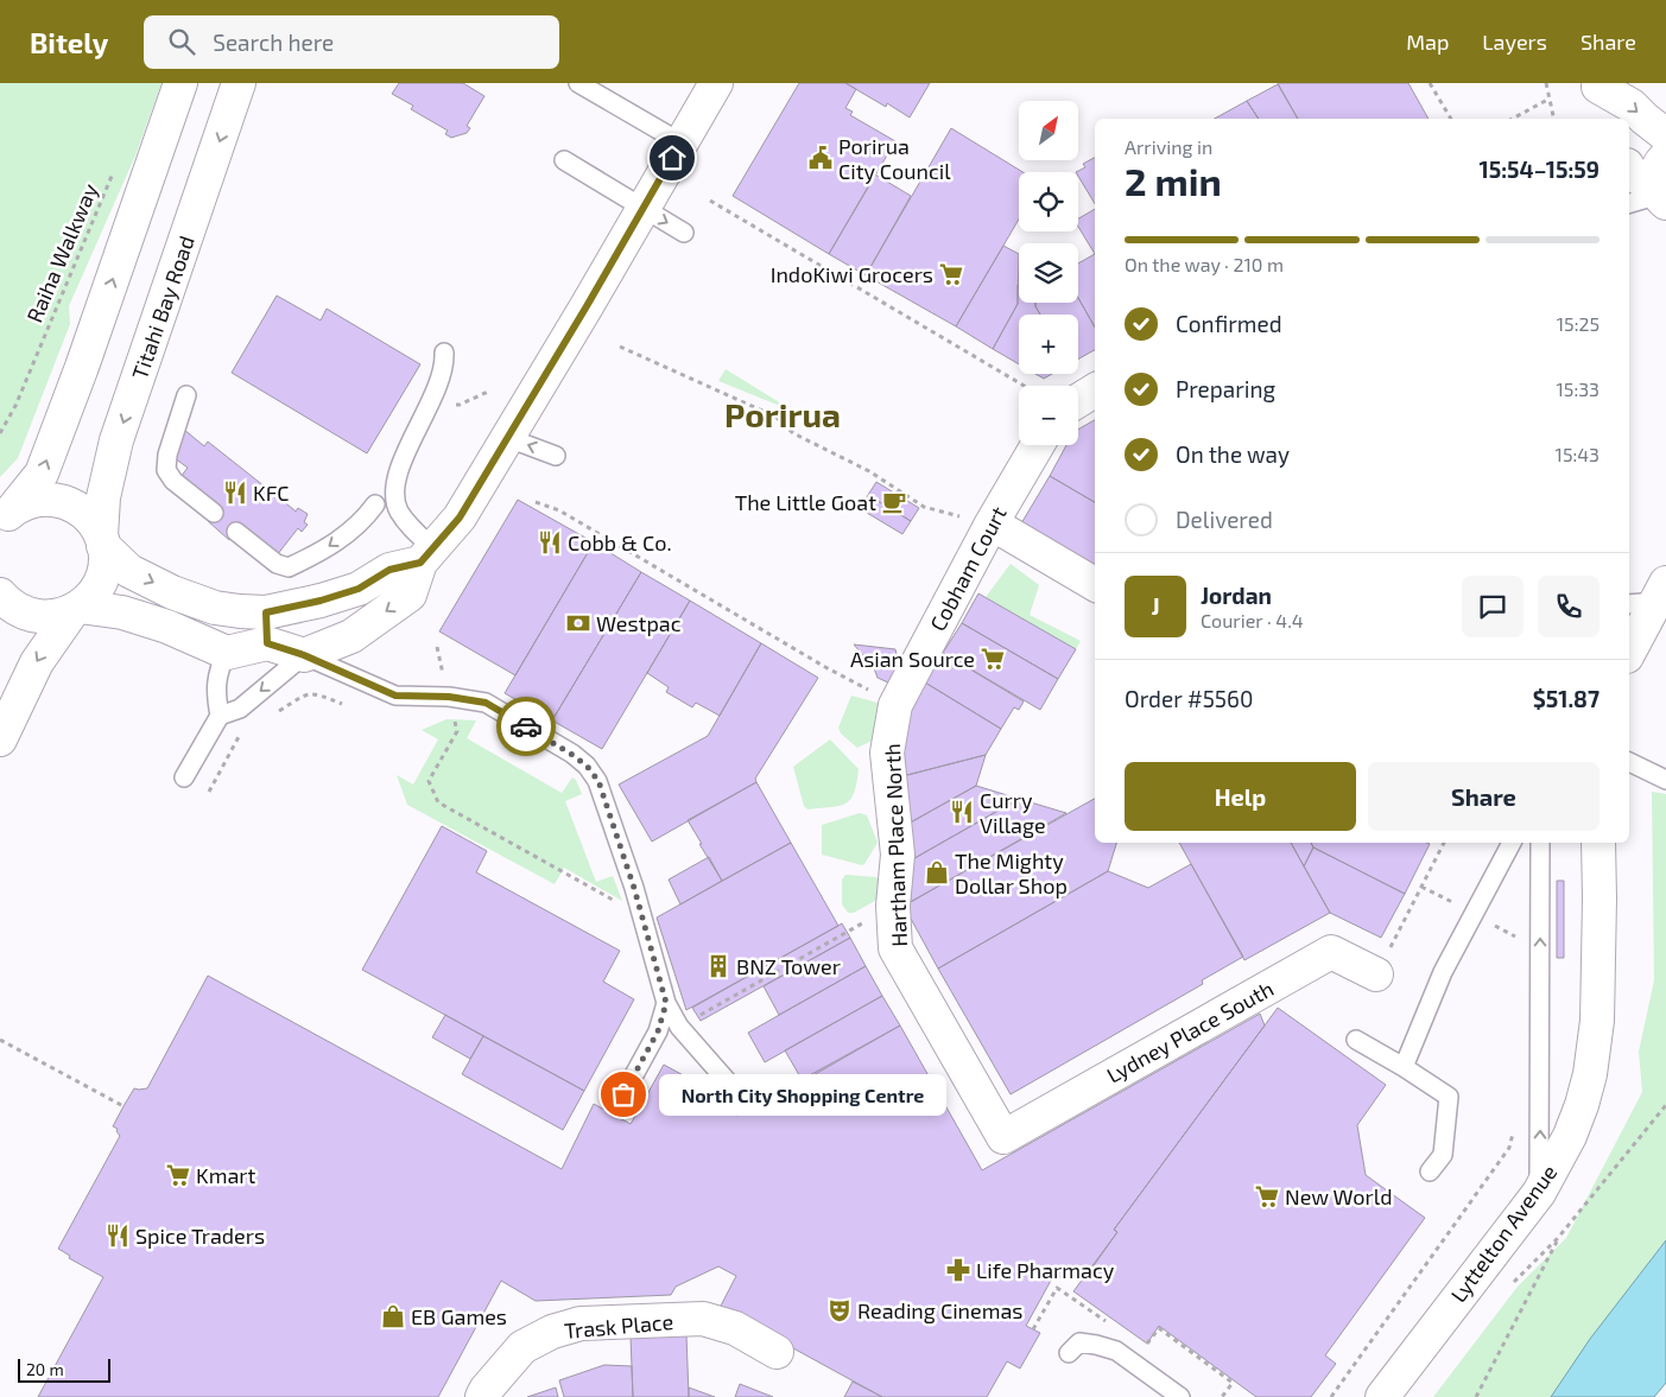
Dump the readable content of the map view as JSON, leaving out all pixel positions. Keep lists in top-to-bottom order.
{
  "streets": {
    "street": [
      "Titahi Bay Road",
      "Cobham Court",
      "Hartham Place North",
      "Lydney Place South",
      "Lyttelton Avenue",
      "Trask Place"
    ],
    "path": ["Raiha Walkway"]
  },
  "crossings": [
    ["Cobham Court", "Hartham Place North"],
    ["Hartham Place North", "Lydney Place South"]
  ],
  "districts": ["Porirua"],
  "places": {
    "public building": ["Porirua City Council"],
    "supermarket": [
      "IndoKiwi Grocers",
      "Asian Source",
      "Kmart",
      "New World"
    ],
    "restaurant": [
      "KFC",
      "Cobb & Co.",
      "Curry Village",
      "Spice Traders"
    ],
    "cafe": ["The Little Goat"],
    "bank": ["Westpac"],
    "shop": ["The Mighty Dollar Shop", "EB Games"],
    "building": ["BNZ Tower"],
    "other": ["North City Shopping Centre"],
    "pharmacy": ["Life Pharmacy"],
    "theatre": ["Reading Cinemas"]
  },
  "scale_bar": "20 m",
  "north": "top right",
  "page": {
    "header": "Bitely",
    "search": "Search here",
    "nav": ["Map", "Layers", "Share"],
    "map_buttons": ["+", "−"],
    "heading": ["2 min", "Arriving in", "15:54–15:59"],
    "panel": [
      "Jordan",
      "Courier · 4.4",
      "Order #5560",
      "$51.87"
    ],
    "bar": "On the way · 210 m",
    "list": [
      ["Confirmed", "15:25"],
      ["Preparing", "15:33"],
      ["On the way", "15:43"],
      "Delivered"
    ],
    "round": "J",
    "buttons": ["Help", "Share"],
    "bubble": "North City Shopping Centre",
    "scale": "20 m"
  }
}
